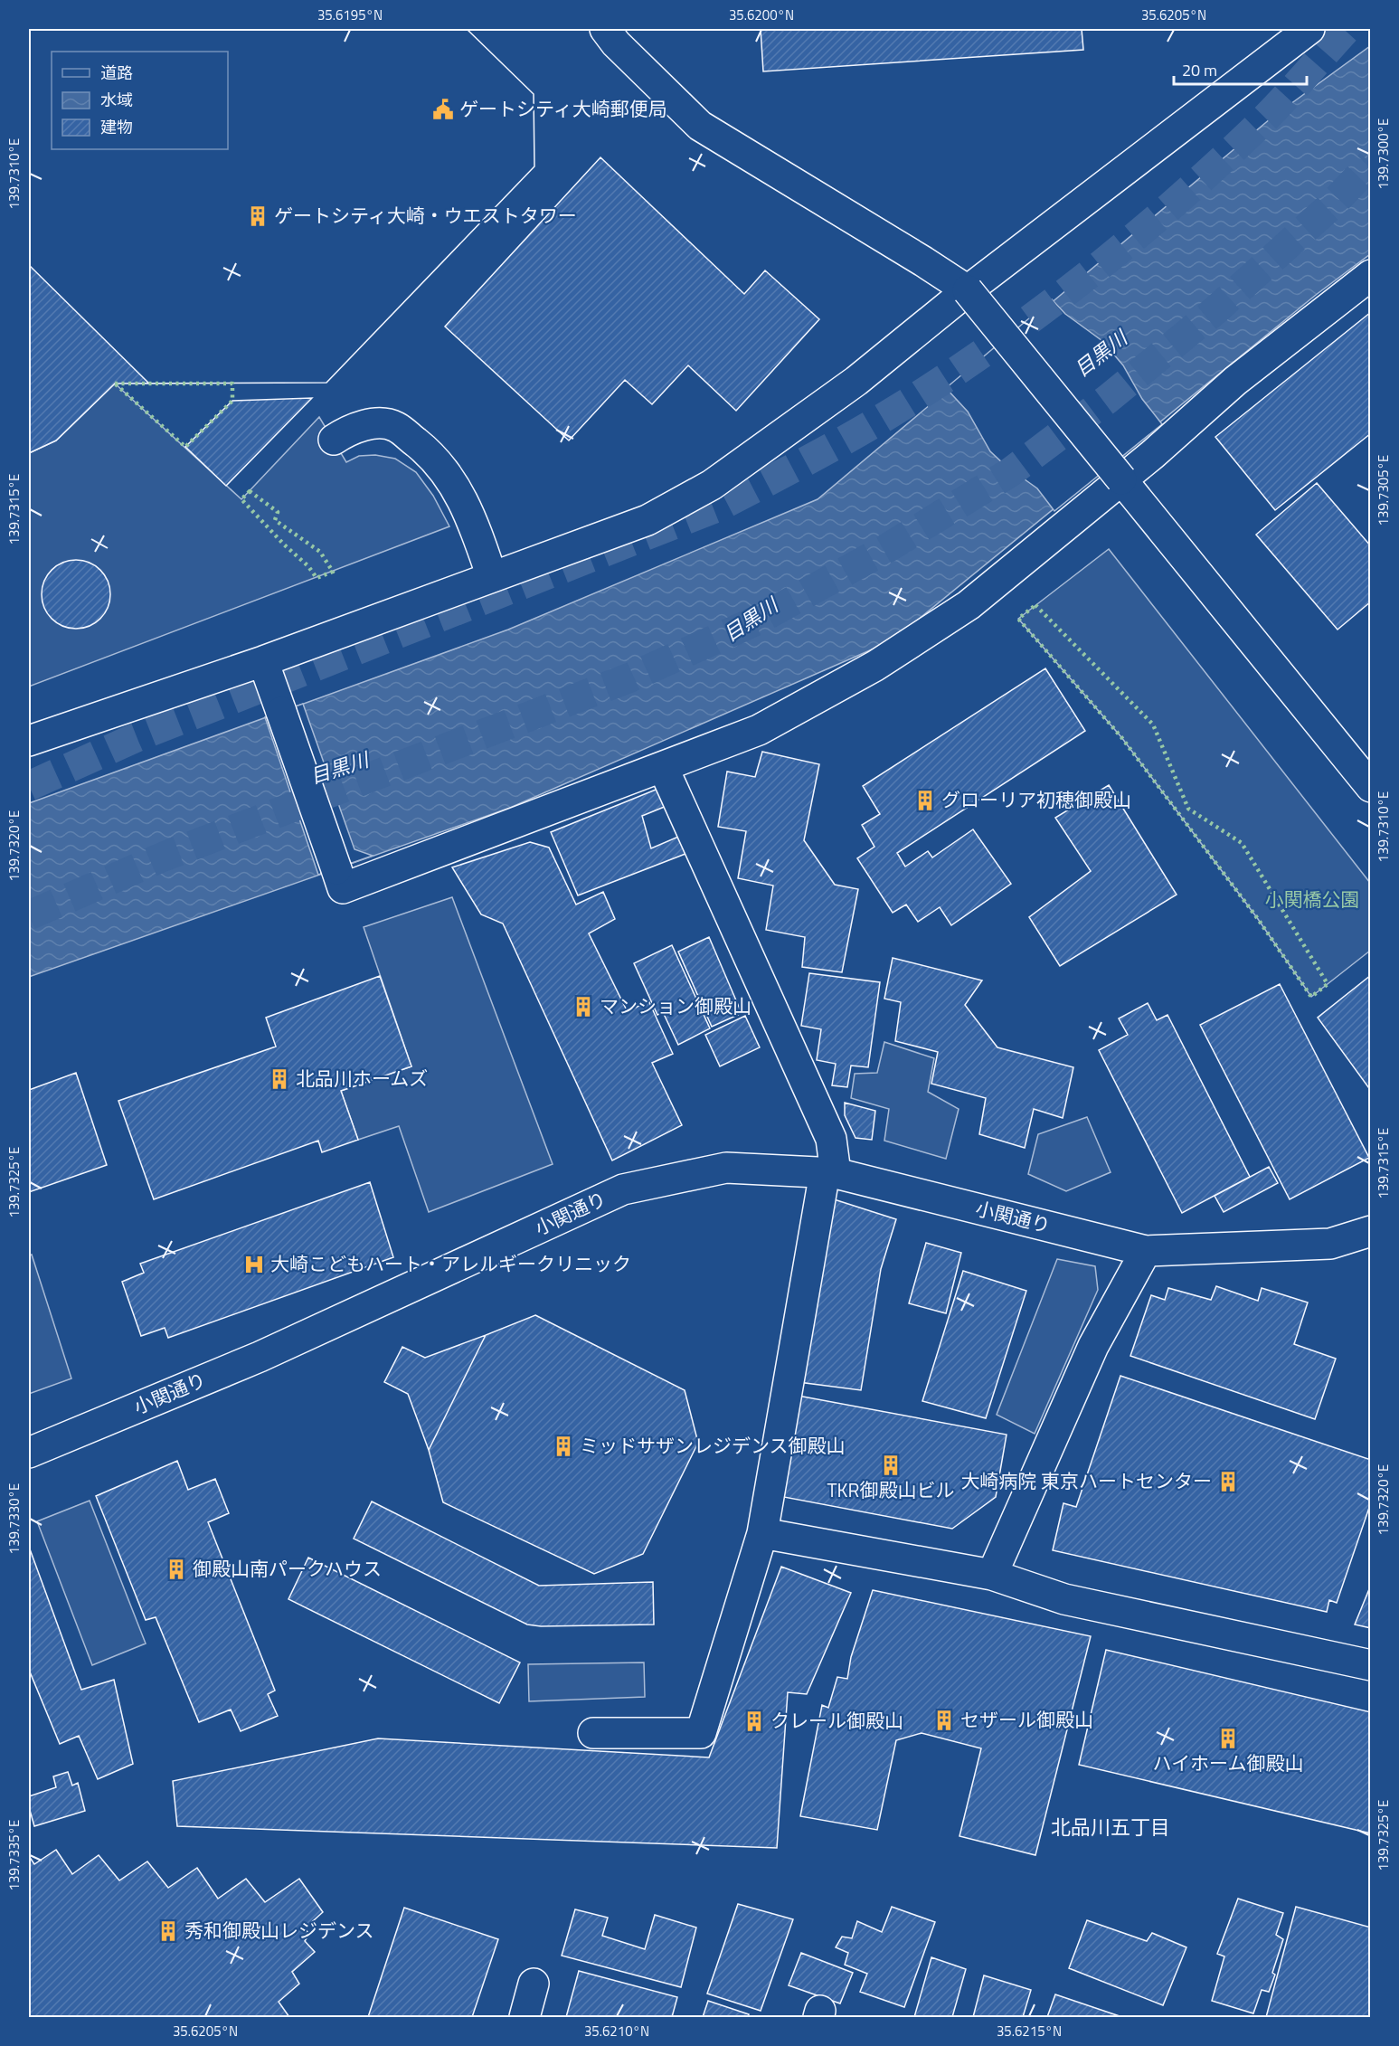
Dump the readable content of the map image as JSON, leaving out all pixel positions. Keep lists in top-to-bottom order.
{
  "streets": {
    "street": ["小関通り"]
  },
  "districts": ["北品川五丁目"],
  "water": ["目黒川"],
  "parks": ["小関橋公園"],
  "places": {
    "public building": ["ゲートシティ大崎郵便局"],
    "building": [
      "ゲートシティ大崎・ウエストタワー",
      "グローリア初穂御殿山",
      "マンション御殿山",
      "北品川ホームズ",
      "ミッドサザンレジデンス御殿山",
      "TKR御殿山ビル",
      "大崎病院 東京ハートセンター",
      "御殿山南パークハウス",
      "セザール御殿山",
      "クレール御殿山",
      "ハイホーム御殿山",
      "秀和御殿山レジデンス"
    ],
    "hospital": ["大崎こどもハート・アレルギークリニック"]
  },
  "legend": ["道路", "水域", "建物"],
  "scale_bar": "20 m",
  "coordinates": [
    "35.6195°N",
    "35.6200°N",
    "35.6205°N",
    "139.7300°E",
    "139.7310°E",
    "139.7305°E",
    "139.7315°E",
    "139.7320°E",
    "139.7325°E",
    "139.7330°E",
    "139.7335°E",
    "35.6210°N",
    "35.6215°N"
  ]
}
